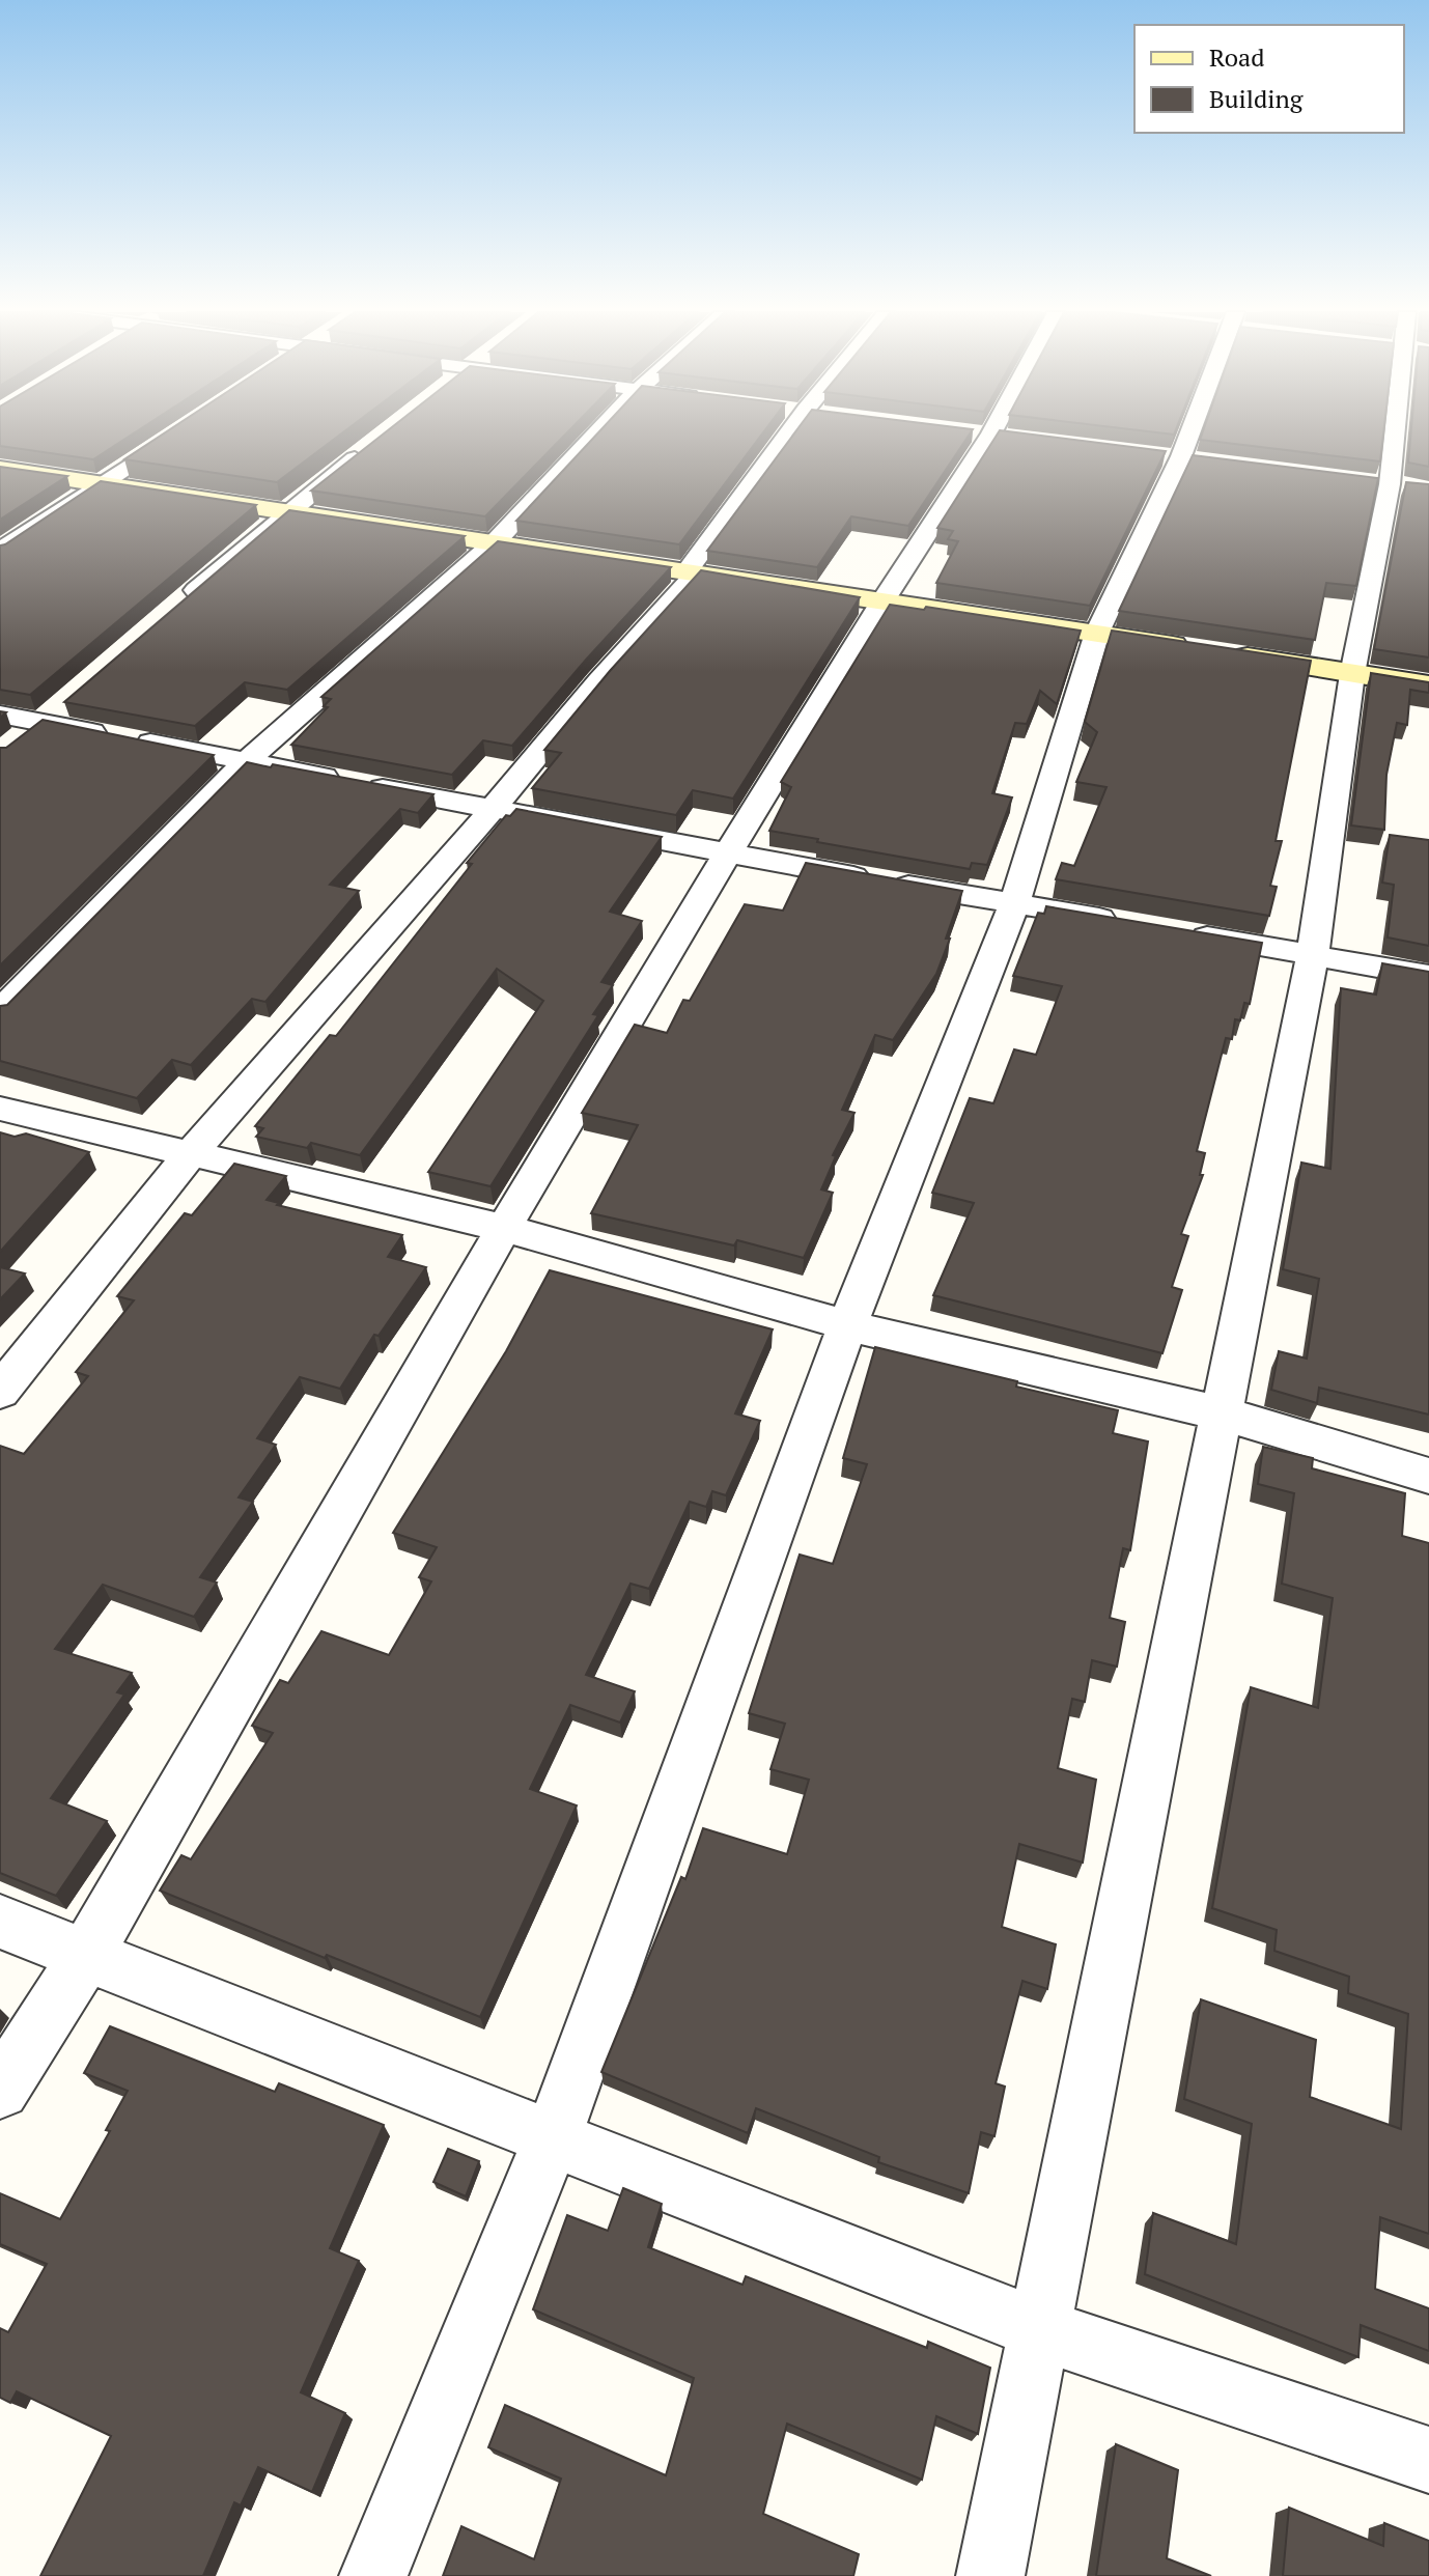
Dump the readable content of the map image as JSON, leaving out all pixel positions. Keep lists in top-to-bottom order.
{
  "legend": ["Road", "Building"]
}
